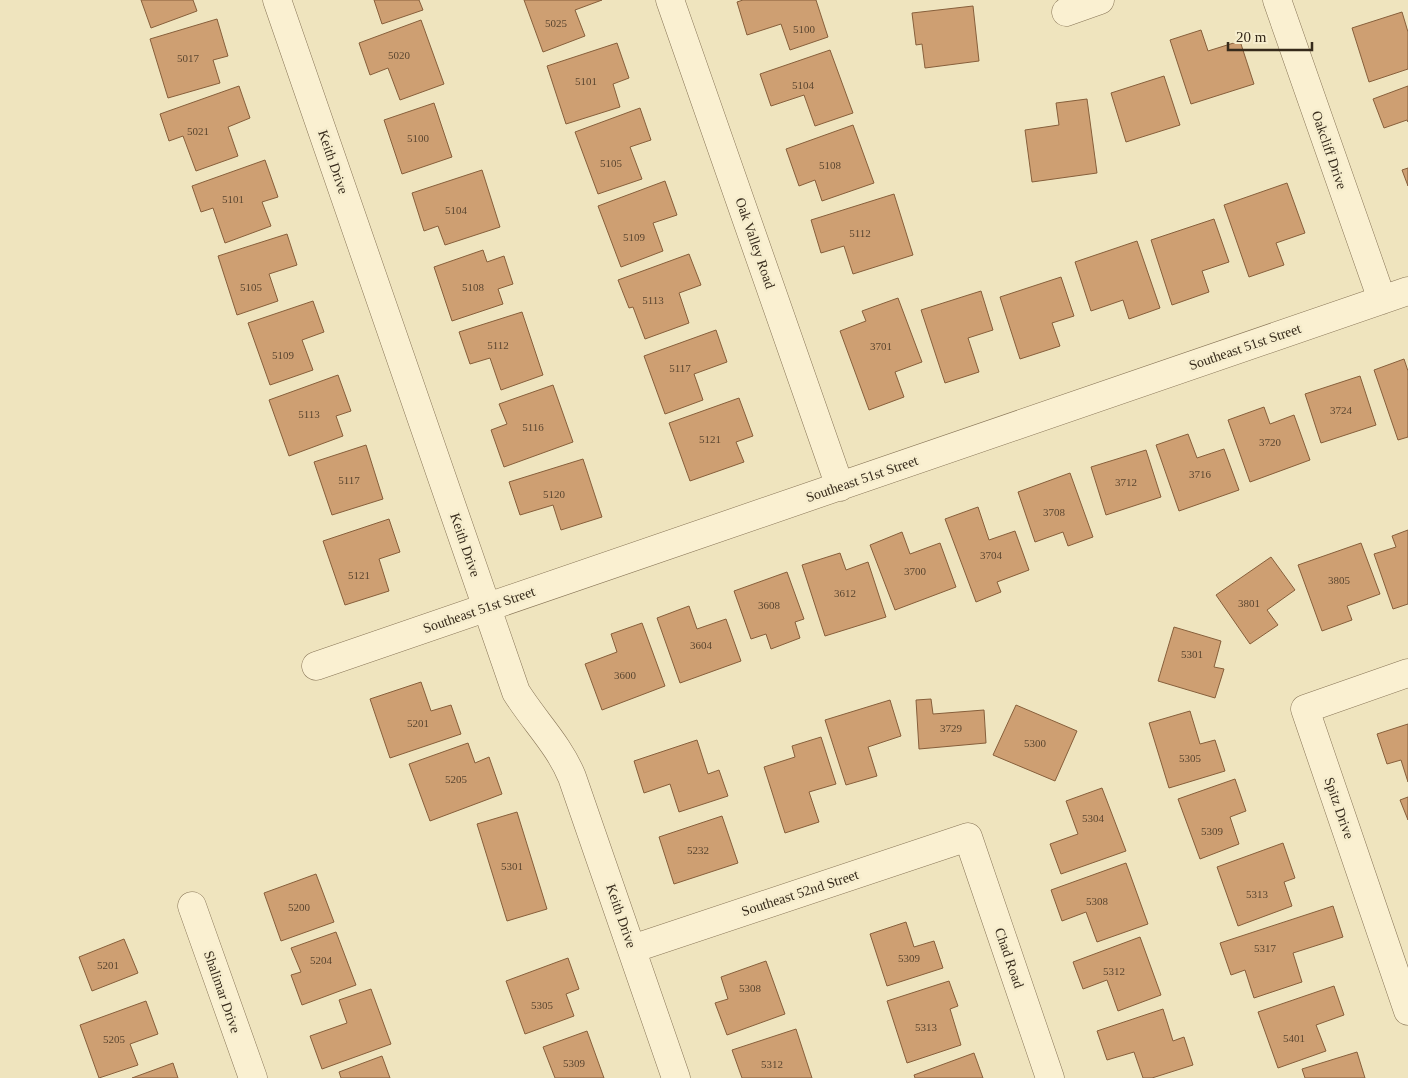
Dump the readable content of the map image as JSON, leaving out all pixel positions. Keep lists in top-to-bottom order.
{
  "streets": {
    "street": [
      "Oakcliff Drive",
      "Keith Drive",
      "Oak Valley Road",
      "Southeast 51st Street",
      "Spitz Drive",
      "Southeast 52nd Street",
      "Chad Road",
      "Shalimar Drive"
    ]
  },
  "crossings": [
    ["Oakcliff Drive", "Southeast 51st Street"],
    ["Keith Drive", "Southeast 51st Street"],
    ["Keith Drive", "Southeast 52nd Street"],
    ["Oak Valley Road", "Southeast 51st Street"],
    ["Southeast 52nd Street", "Chad Road"]
  ],
  "house_numbers": [
    "5025",
    "5100",
    "5020",
    "5017",
    "5101",
    "5104",
    "5021",
    "5100",
    "5105",
    "5108",
    "5101",
    "5104",
    "5112",
    "5109",
    "5105",
    "5108",
    "5113",
    "5112",
    "3701",
    "5109",
    "5117",
    "3724",
    "5113",
    "5116",
    "5121",
    "3720",
    "3716",
    "5117",
    "3712",
    "5120",
    "3708",
    "3704",
    "3700",
    "5121",
    "3805",
    "3612",
    "3801",
    "3608",
    "3604",
    "5301",
    "3600",
    "5201",
    "3729",
    "5300",
    "5305",
    "5205",
    "5304",
    "5309",
    "5232",
    "5301",
    "5313",
    "5308",
    "5200",
    "5317",
    "5309",
    "5204",
    "5201",
    "5312",
    "5308",
    "5305",
    "5313",
    "5401",
    "5205",
    "5309",
    "5312"
  ],
  "scale_bar": "20 m"
}
